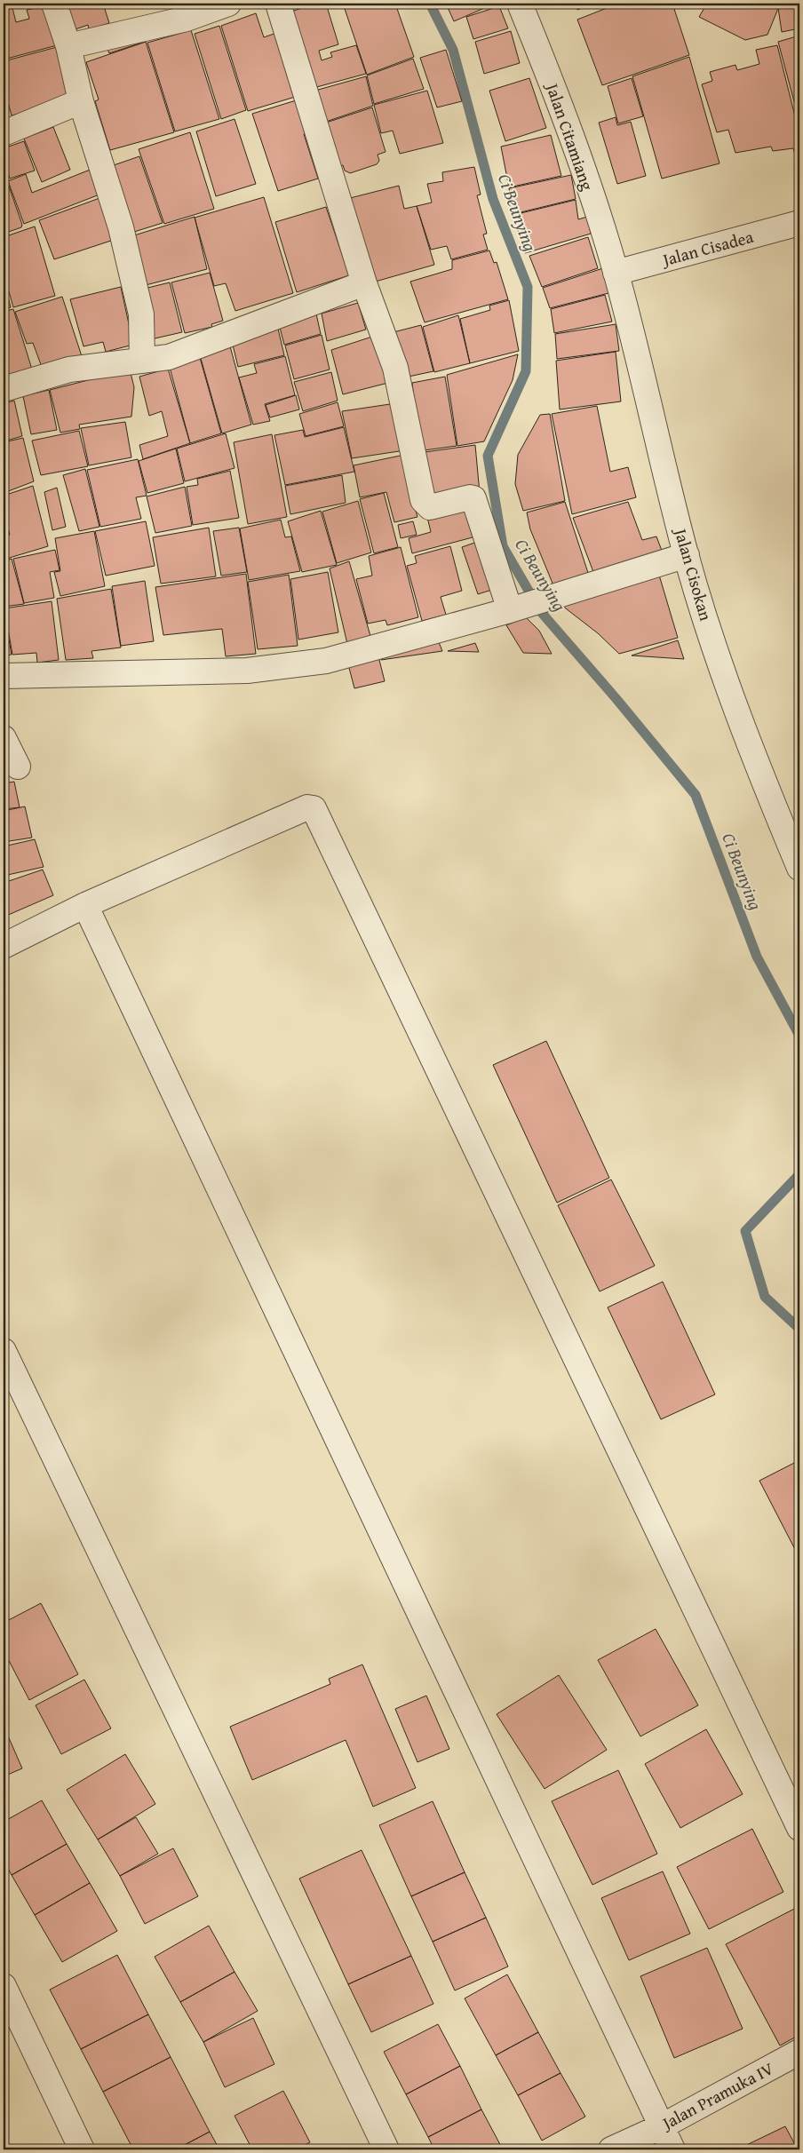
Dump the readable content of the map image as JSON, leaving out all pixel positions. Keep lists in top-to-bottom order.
{
  "streets": {
    "street": [
      "Jalan Citamiang",
      "Jalan Cisadea",
      "Jalan Cisokan",
      "Jalan Pramuka IV"
    ]
  },
  "crossings": [
    ["Jalan Citamiang", "Jalan Cisadea"],
    ["Jalan Citamiang", "Jalan Cisokan"],
    ["Jalan Cisadea", "Jalan Cisokan"]
  ],
  "water": ["Ci Beunying"]
}
